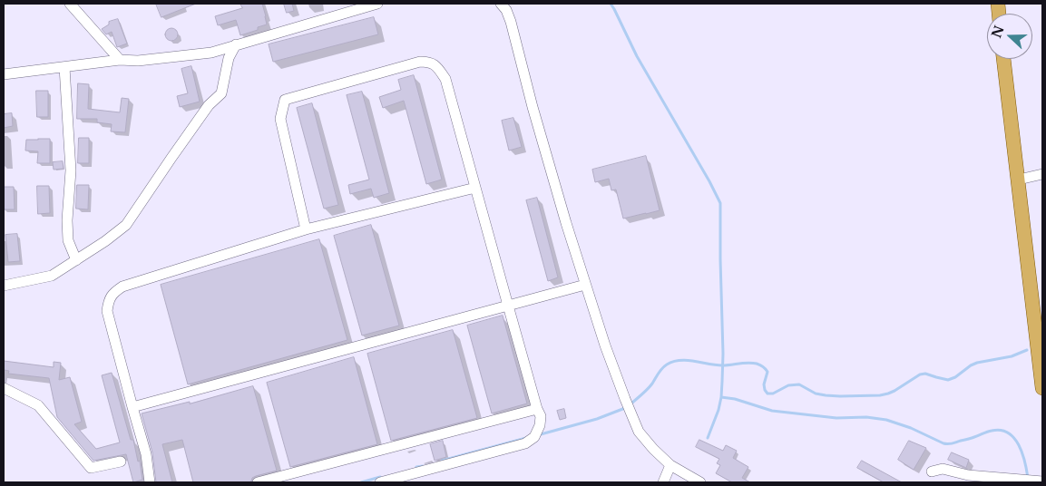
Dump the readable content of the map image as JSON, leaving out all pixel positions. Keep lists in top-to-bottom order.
{
  "north": "left"
}
